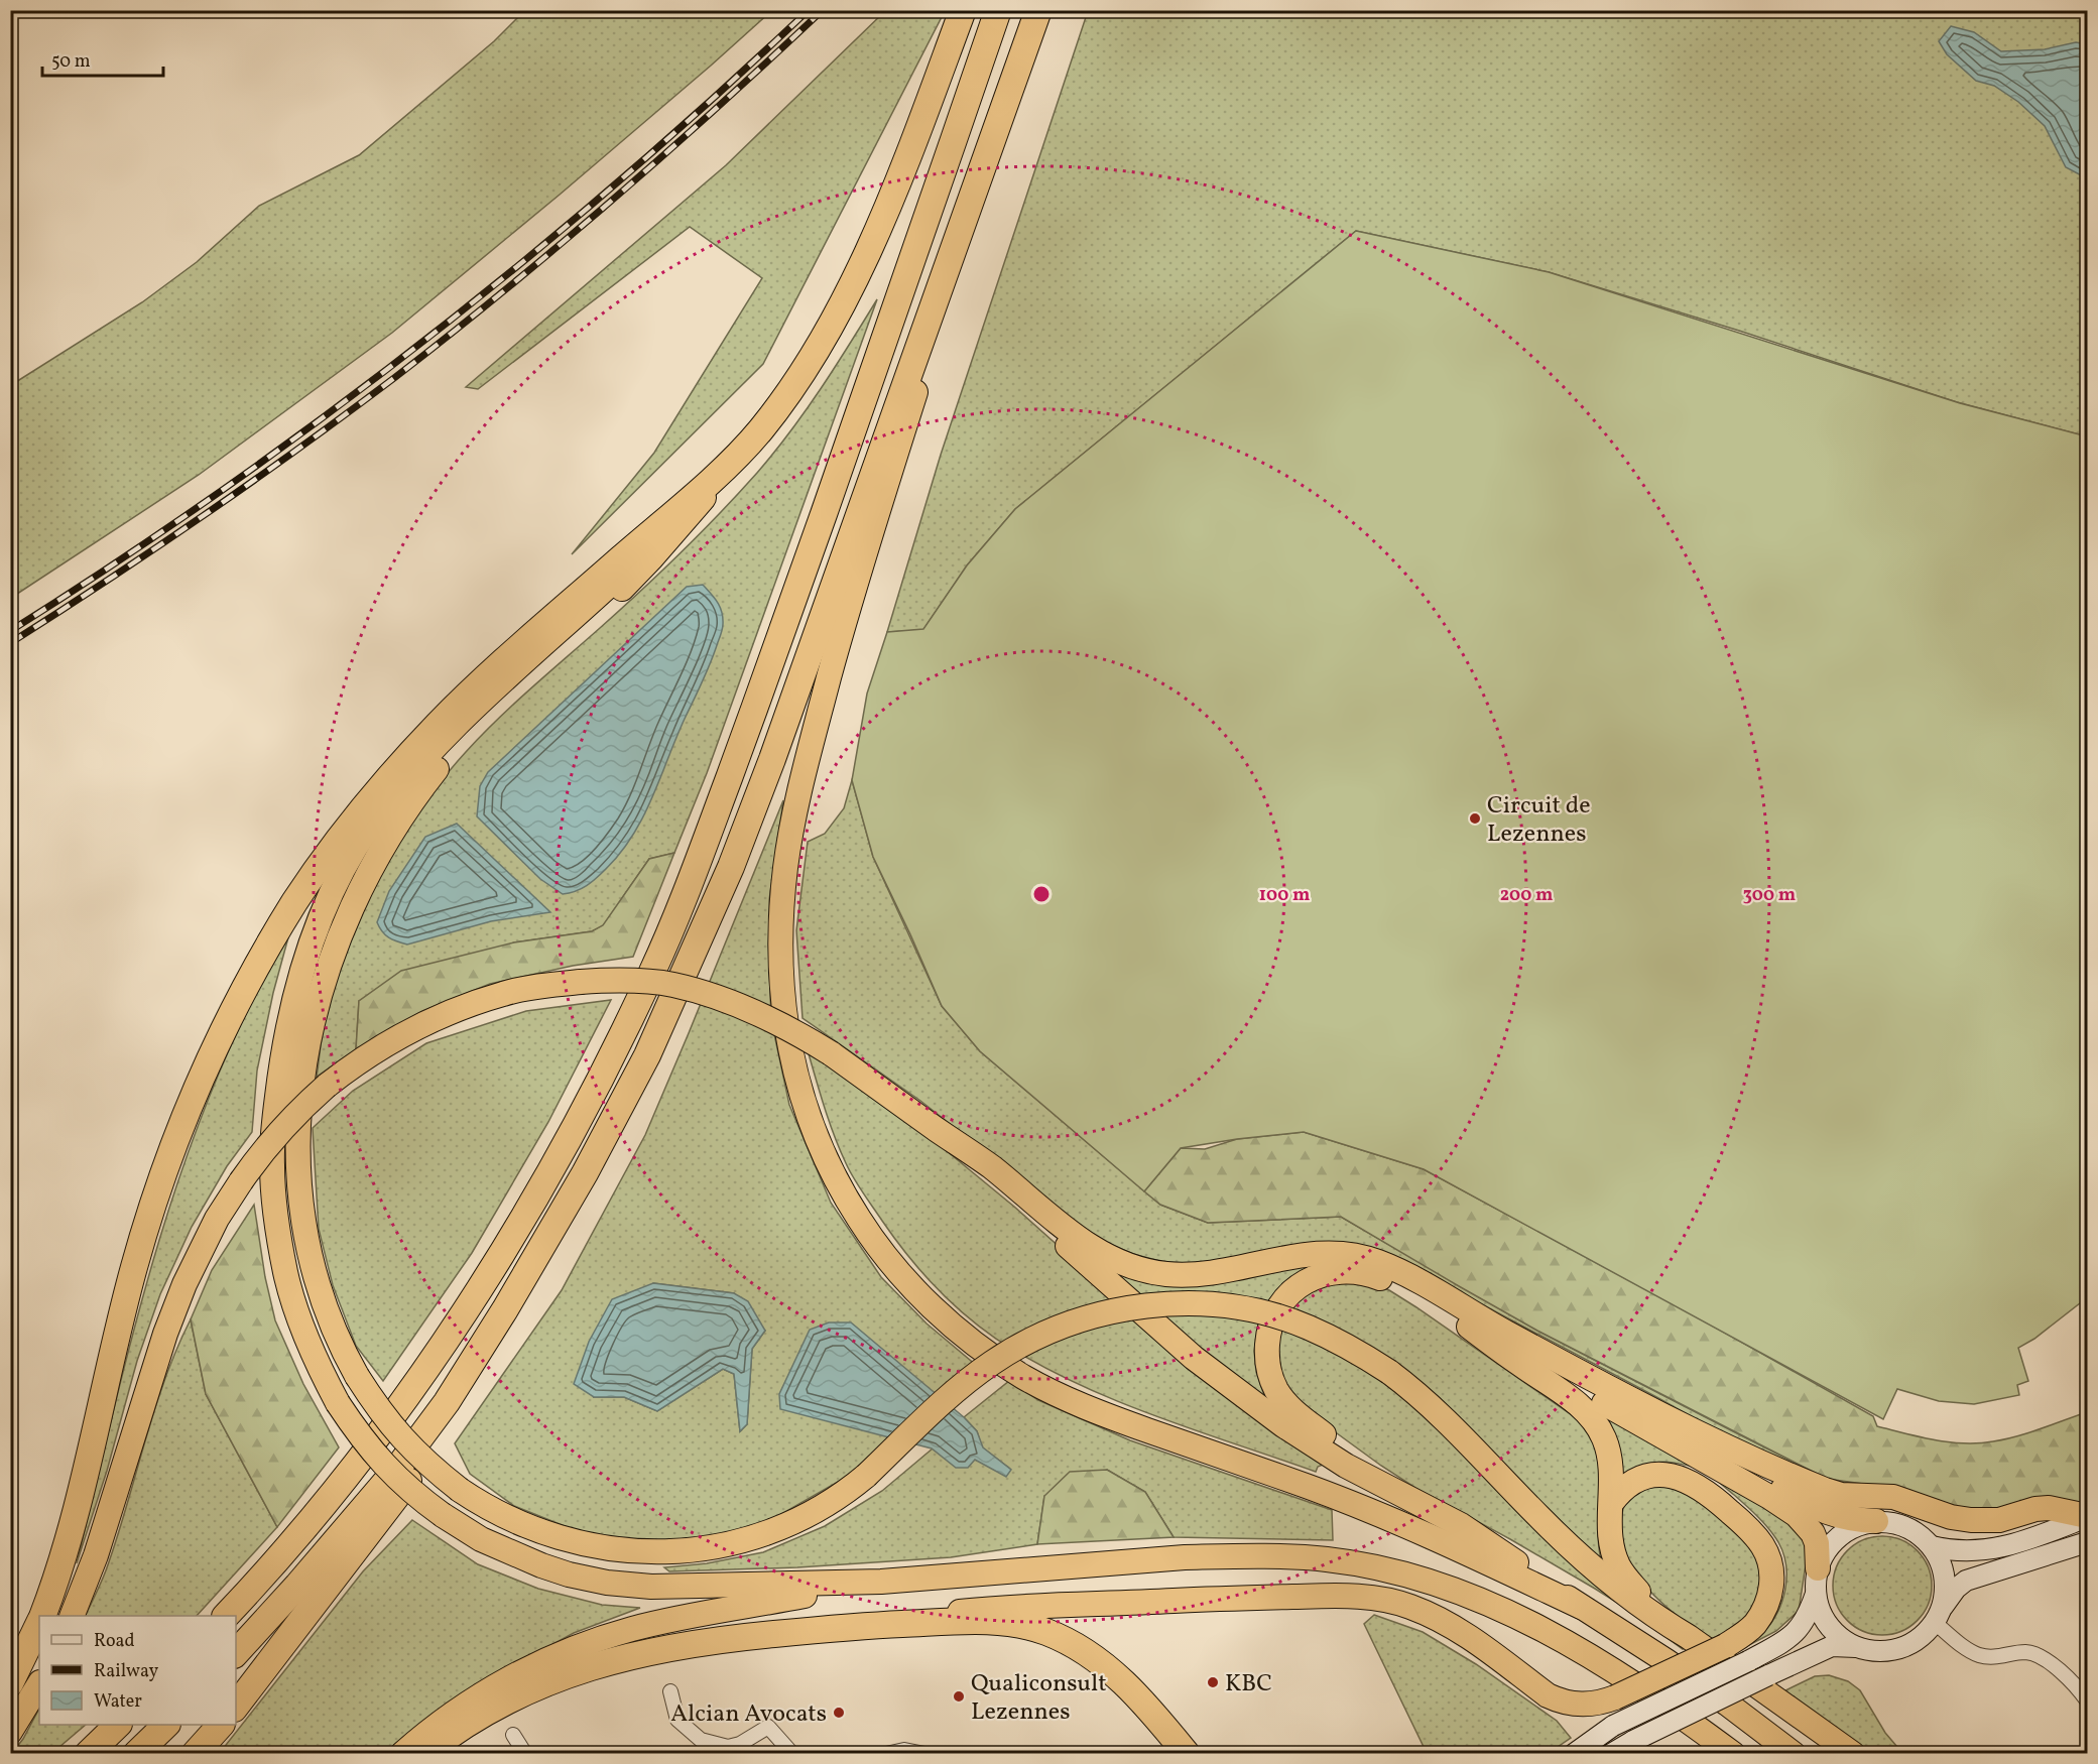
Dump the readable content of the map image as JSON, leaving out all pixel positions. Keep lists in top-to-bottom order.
{
  "places": [
    "Circuit de Lezennes",
    "KBC",
    "Qualiconsult Lezennes",
    "Alcian Avocats"
  ],
  "legend": ["Road", "Railway", "Water"],
  "scale_bar": "50 m",
  "rings": ["100 m", "200 m", "300 m"]
}
